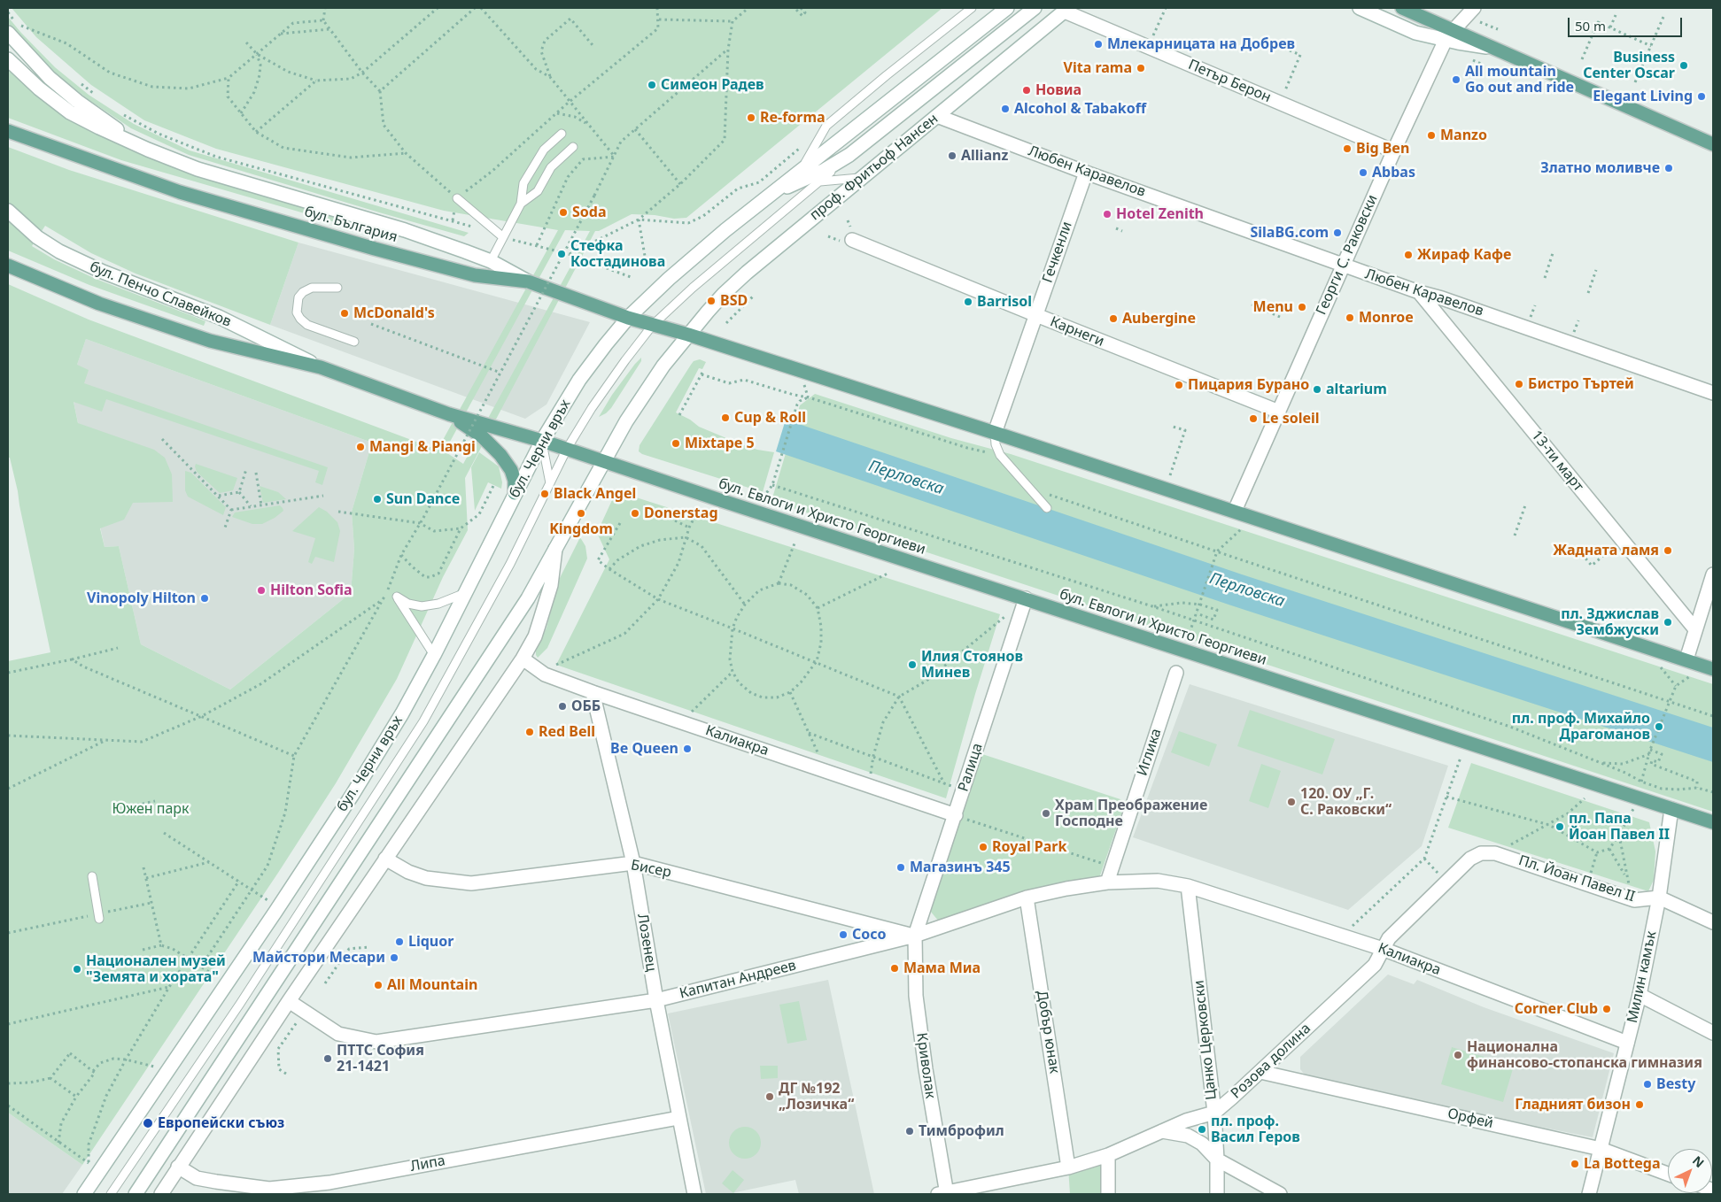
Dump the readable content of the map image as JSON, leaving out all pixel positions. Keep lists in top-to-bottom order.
{
  "streets": {
    "main road": ["бул. България", "бул. Евлоги и Христо Георгиеви"],
    "street": [
      "Петър Берон",
      "проф. Фритьоф Нансен",
      "Любен Каравелов",
      "Гечкенли",
      "Георги С. Раковски",
      "бул. Пенчо Славейков",
      "Карнеги",
      "бул. Черни връх",
      "13-ти март",
      "Калиакра",
      "Иглика",
      "Ралица",
      "Бисер",
      "Пл. Йоан Павел II",
      "Лозенец",
      "Милин камък",
      "Капитан Андреев",
      "Добър юнак",
      "Цанко Церковски",
      "Розова долина",
      "Криволак",
      "Орфей",
      "Липа"
    ]
  },
  "crossings": [
    ["Петър Берон", "проф. Фритьоф Нансен"],
    ["Петър Берон", "Георги С. Раковски"],
    ["проф. Фритьоф Нансен", "Любен Каравелов"],
    ["проф. Фритьоф Нансен", "бул. България"],
    ["проф. Фритьоф Нансен", "бул. Черни връх"],
    ["Любен Каравелов", "Гечкенли"],
    ["Любен Каравелов", "Георги С. Раковски"],
    ["Любен Каравелов", "13-ти март"],
    ["бул. България", "бул. Черни връх"],
    ["Гечкенли", "Карнеги"],
    ["Георги С. Раковски", "Карнеги"],
    ["бул. Евлоги и Христо Георгиеви", "Ралица"],
    ["бул. Евлоги и Христо Георгиеви", "Милин камък"],
    ["Калиакра", "Ралица"],
    ["Калиакра", "Лозенец"],
    ["Калиакра", "Милин камък"],
    ["Калиакра", "Капитан Андреев"],
    ["Калиакра", "Цанко Церковски"],
    ["Калиакра", "Розова долина"],
    ["Иглика", "Капитан Андреев"],
    ["Ралица", "Бисер"],
    ["Ралица", "Капитан Андреев"],
    ["Ралица", "Криволак"],
    ["Бисер", "Лозенец"],
    ["Бисер", "Капитан Андреев"],
    ["Бисер", "Криволак"],
    ["Пл. Йоан Павел II", "Милин камък"],
    ["Пл. Йоан Павел II", "Розова долина"],
    ["Лозенец", "Капитан Андреев"],
    ["Лозенец", "Липа"],
    ["Милин камък", "Орфей"],
    ["Капитан Андреев", "Добър юнак"],
    ["Капитан Андреев", "Цанко Церковски"],
    ["Капитан Андреев", "Криволак"],
    ["Добър юнак", "Розова долина"],
    ["Цанко Церковски", "Розова долина"],
    ["Розова долина", "Криволак"],
    ["Розова долина", "Орфей"]
  ],
  "water": ["Перловска"],
  "parks": ["Южен парк"],
  "places": [
    "Млекарницата на Добрев",
    "Business Center Oscar",
    "Vita rama",
    "All mountain Go out and ride",
    "Симеон Радев",
    "Новиа",
    "Elegant Living",
    "Alcohol & Tabakoff",
    "Re-forma",
    "Manzo",
    "Big Ben",
    "Allianz",
    "Златно моливче",
    "Abbas",
    "Soda",
    "Hotel Zenith",
    "SilaBG.com",
    "Стефка Костадинова",
    "Жираф Кафе",
    "BSD",
    "Barrisol",
    "Menu",
    "McDonald's",
    "Monroe",
    "Aubergine",
    "Бистро Търтей",
    "Пицария Бурано",
    "altarium",
    "Cup & Roll",
    "Le soleil",
    "Mixtape 5",
    "Mangi & Piangi",
    "Black Angel",
    "Sun Dance",
    "Kingdom",
    "Donerstag",
    "Жадната ламя",
    "Hilton Sofia",
    "Vinopoly Hilton",
    "пл. Зджислав Зембжуски",
    "Илия Стоянов Минев",
    "ОББ",
    "пл. проф. Михайло Драгоманов",
    "Red Bell",
    "Be Queen",
    "120. ОУ „Г. С. Раковски“",
    "Храм Преображение Господне",
    "пл. Папа Йоан Павел II",
    "Royal Park",
    "Магазинъ 345",
    "Coco",
    "Liquor",
    "Майстори Месари",
    "Мама Миа",
    "Национален музей \"Земята и хората\"",
    "All Mountain",
    "Corner Club",
    "Национална финансово-стопанска гимназия",
    "ПТТС София 21-1421",
    "Besty",
    "ДГ №192 „Лозичка“",
    "Гладният бизон",
    "Европейски съюз",
    "пл. проф. Васил Геров",
    "Тимброфил",
    "La Bottega"
  ],
  "scale_bar": "50 m",
  "north": "top right"
}
